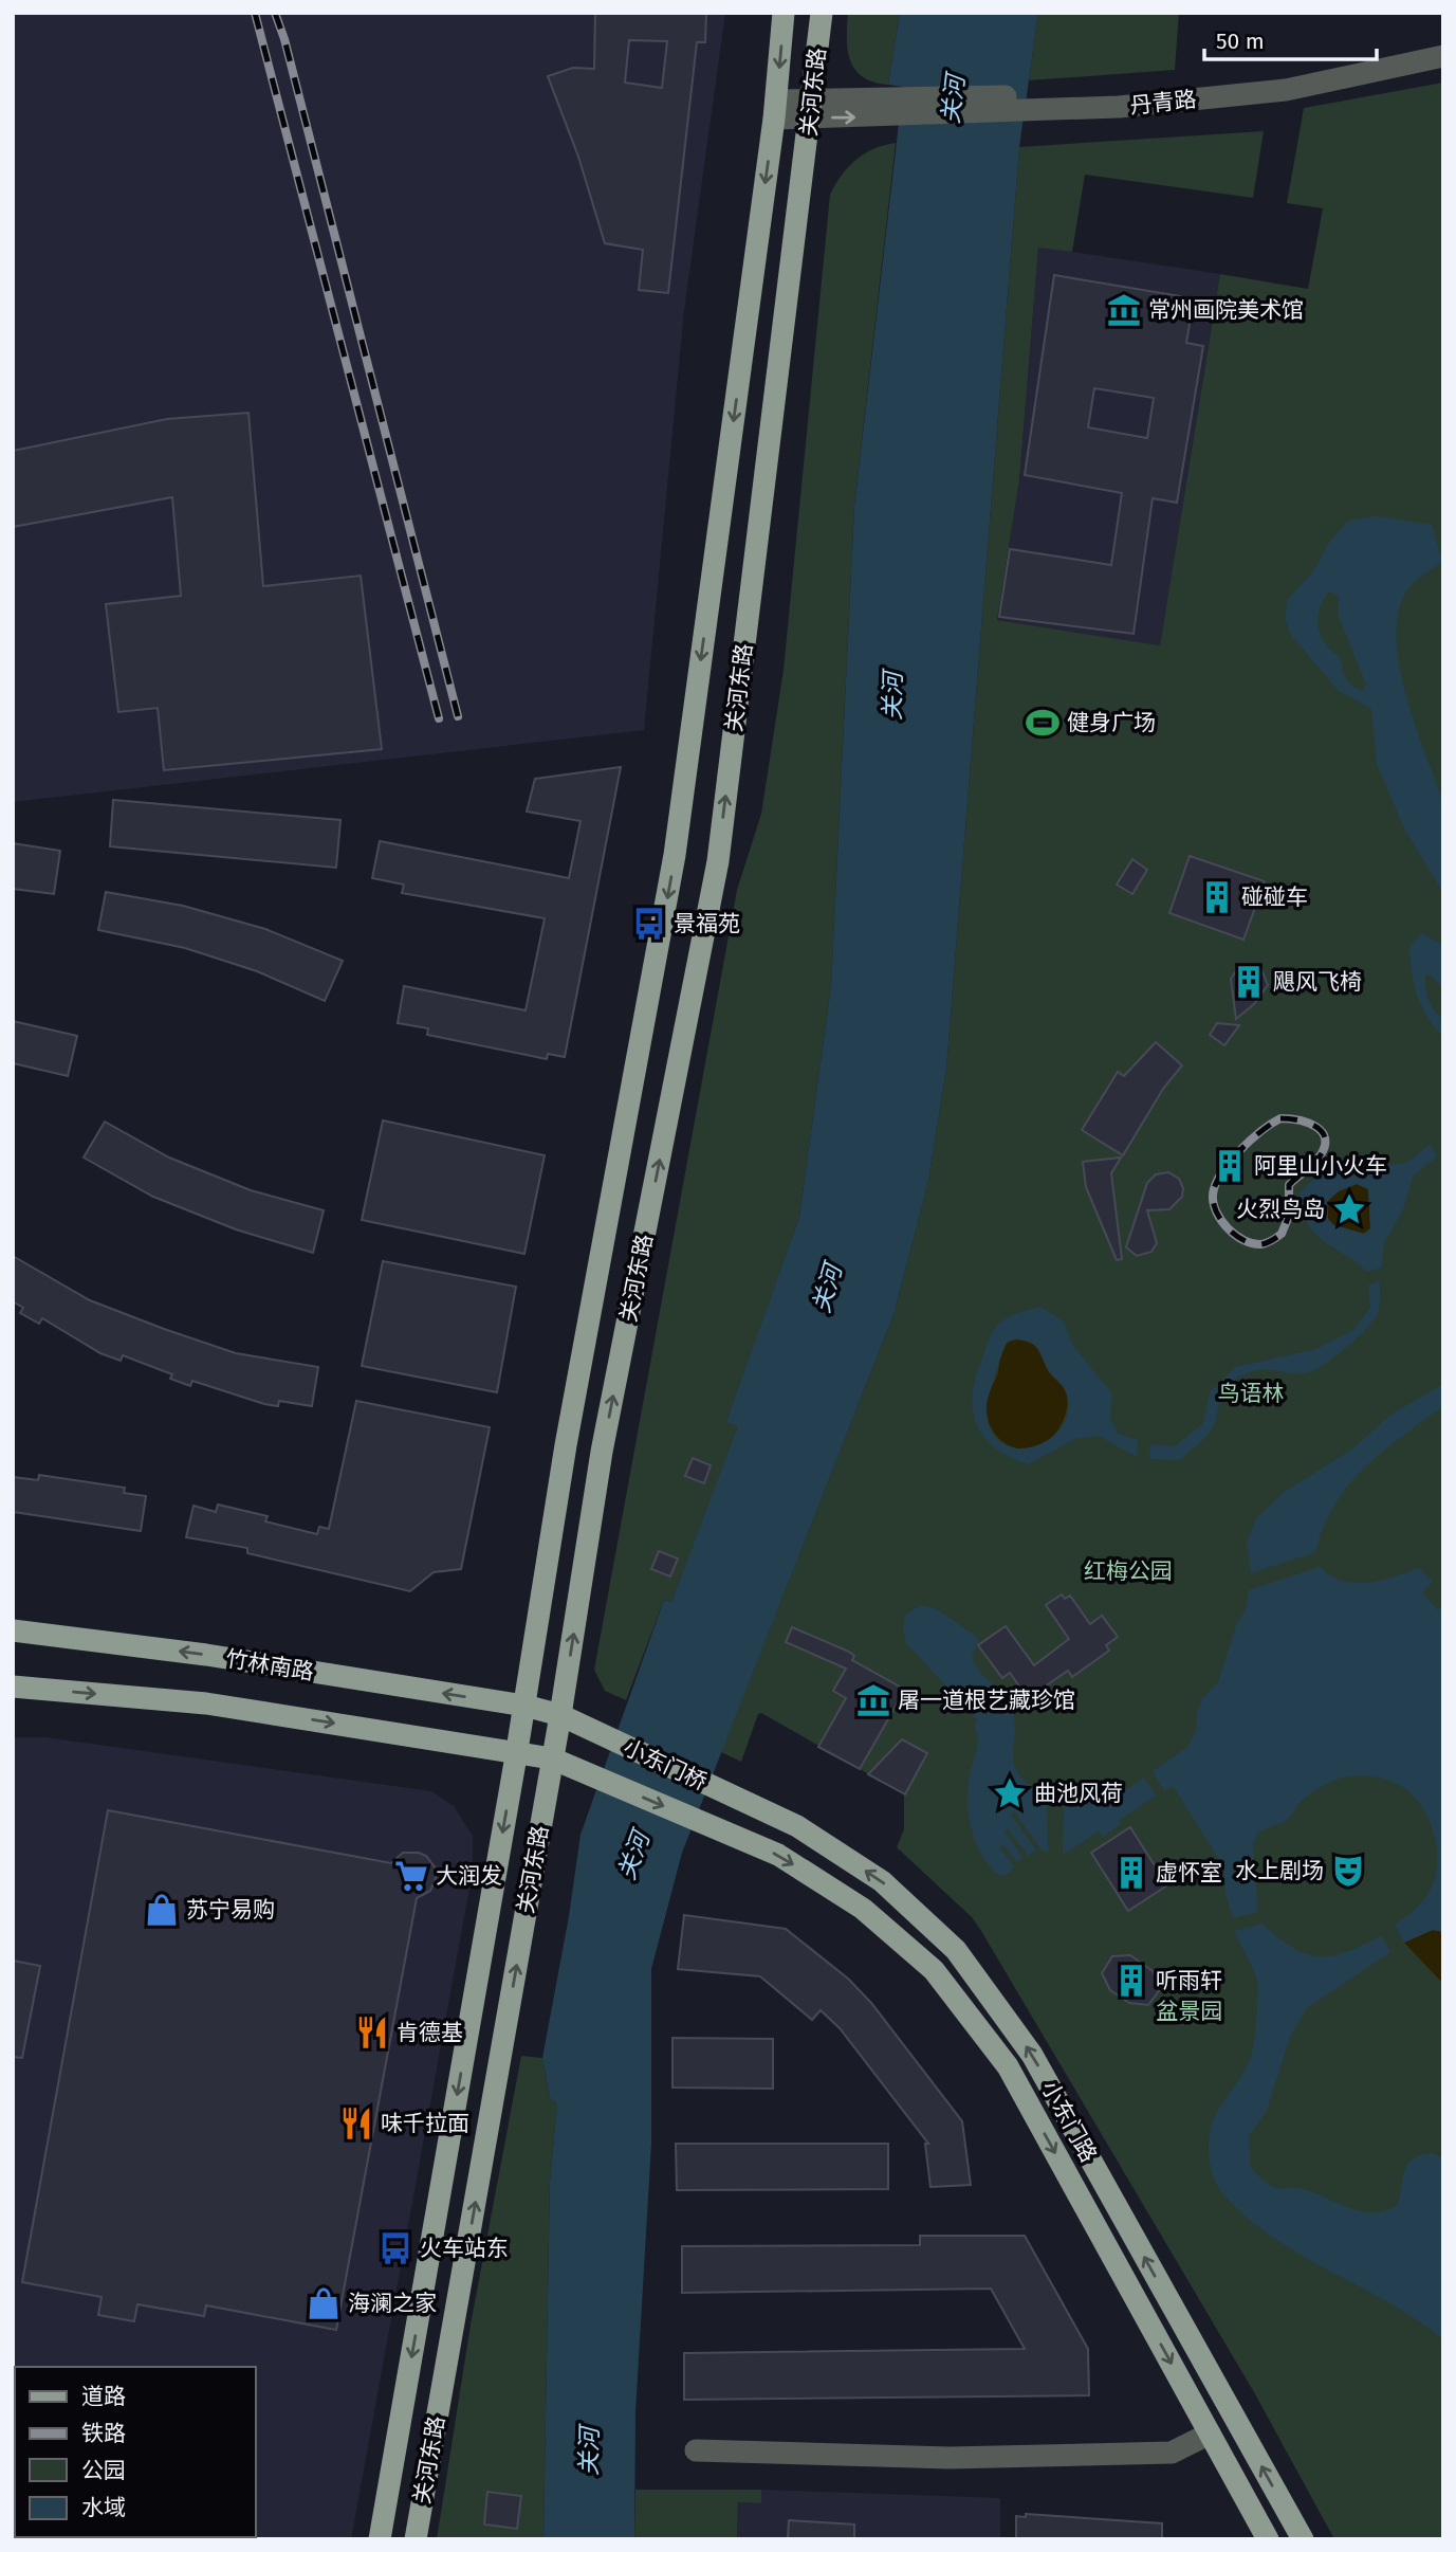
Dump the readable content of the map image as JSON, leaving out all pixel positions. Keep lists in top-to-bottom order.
{
  "streets": {
    "main road": [
      "关河东路",
      "竹林南路",
      "小东门桥",
      "小东门路"
    ],
    "street": ["丹青路"]
  },
  "crossings": [
    ["关河东路", "丹青路"],
    ["关河东路", "竹林南路"],
    ["关河东路", "小东门桥"],
    ["小东门桥", "小东门路"]
  ],
  "water": ["关河"],
  "parks": ["鸟语林", "红梅公园", "盆景园"],
  "places": {
    "museum": ["常州画院美术馆", "屠一道根艺藏珍馆"],
    "sports": ["健身广场"],
    "building": [
      "碰碰车",
      "飓风飞椅",
      "阿里山小火车",
      "虚怀室",
      "听雨轩"
    ],
    "bus stop": ["景福苑", "火车站东"],
    "place": ["火烈鸟岛", "曲池风荷"],
    "theatre": ["水上剧场"],
    "supermarket": ["大润发"],
    "shop": ["苏宁易购", "海澜之家"],
    "restaurant": ["肯德基", "味千拉面"]
  },
  "legend": [
    "道路",
    "铁路",
    "公园",
    "水域"
  ],
  "scale_bar": "50 m"
}
